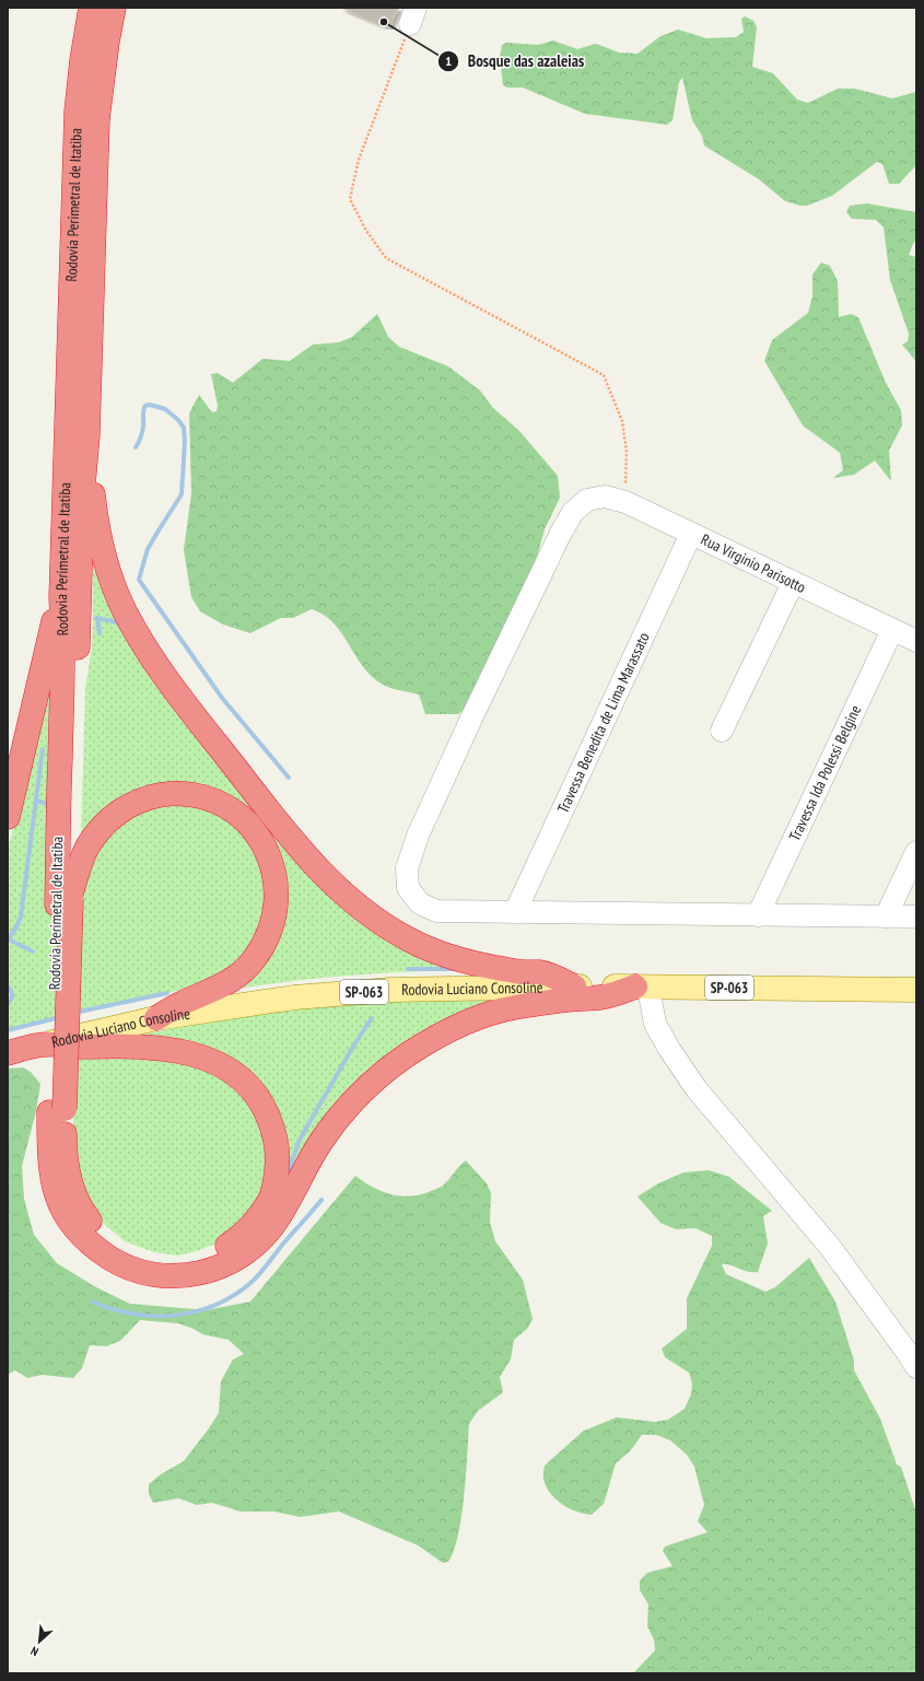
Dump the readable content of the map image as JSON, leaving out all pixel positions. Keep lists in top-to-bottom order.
{
  "streets": {
    "highway": ["Rodovia Perimetral de Itatiba", "Rodovia Luciano Consoline", "SP-063"],
    "street": ["Rua Virginio Parisotto", "Travessa Benedita de Lima Marassato", "Travessa Ida Polessi Belgine"]
  },
  "crossings": [
    ["Rua Virginio Parisotto", "Travessa Benedita de Lima Marassato"],
    ["Rua Virginio Parisotto", "Travessa Ida Polessi Belgine"]
  ],
  "places": ["Bosque das azaleias"],
  "north": "bottom left"
}
